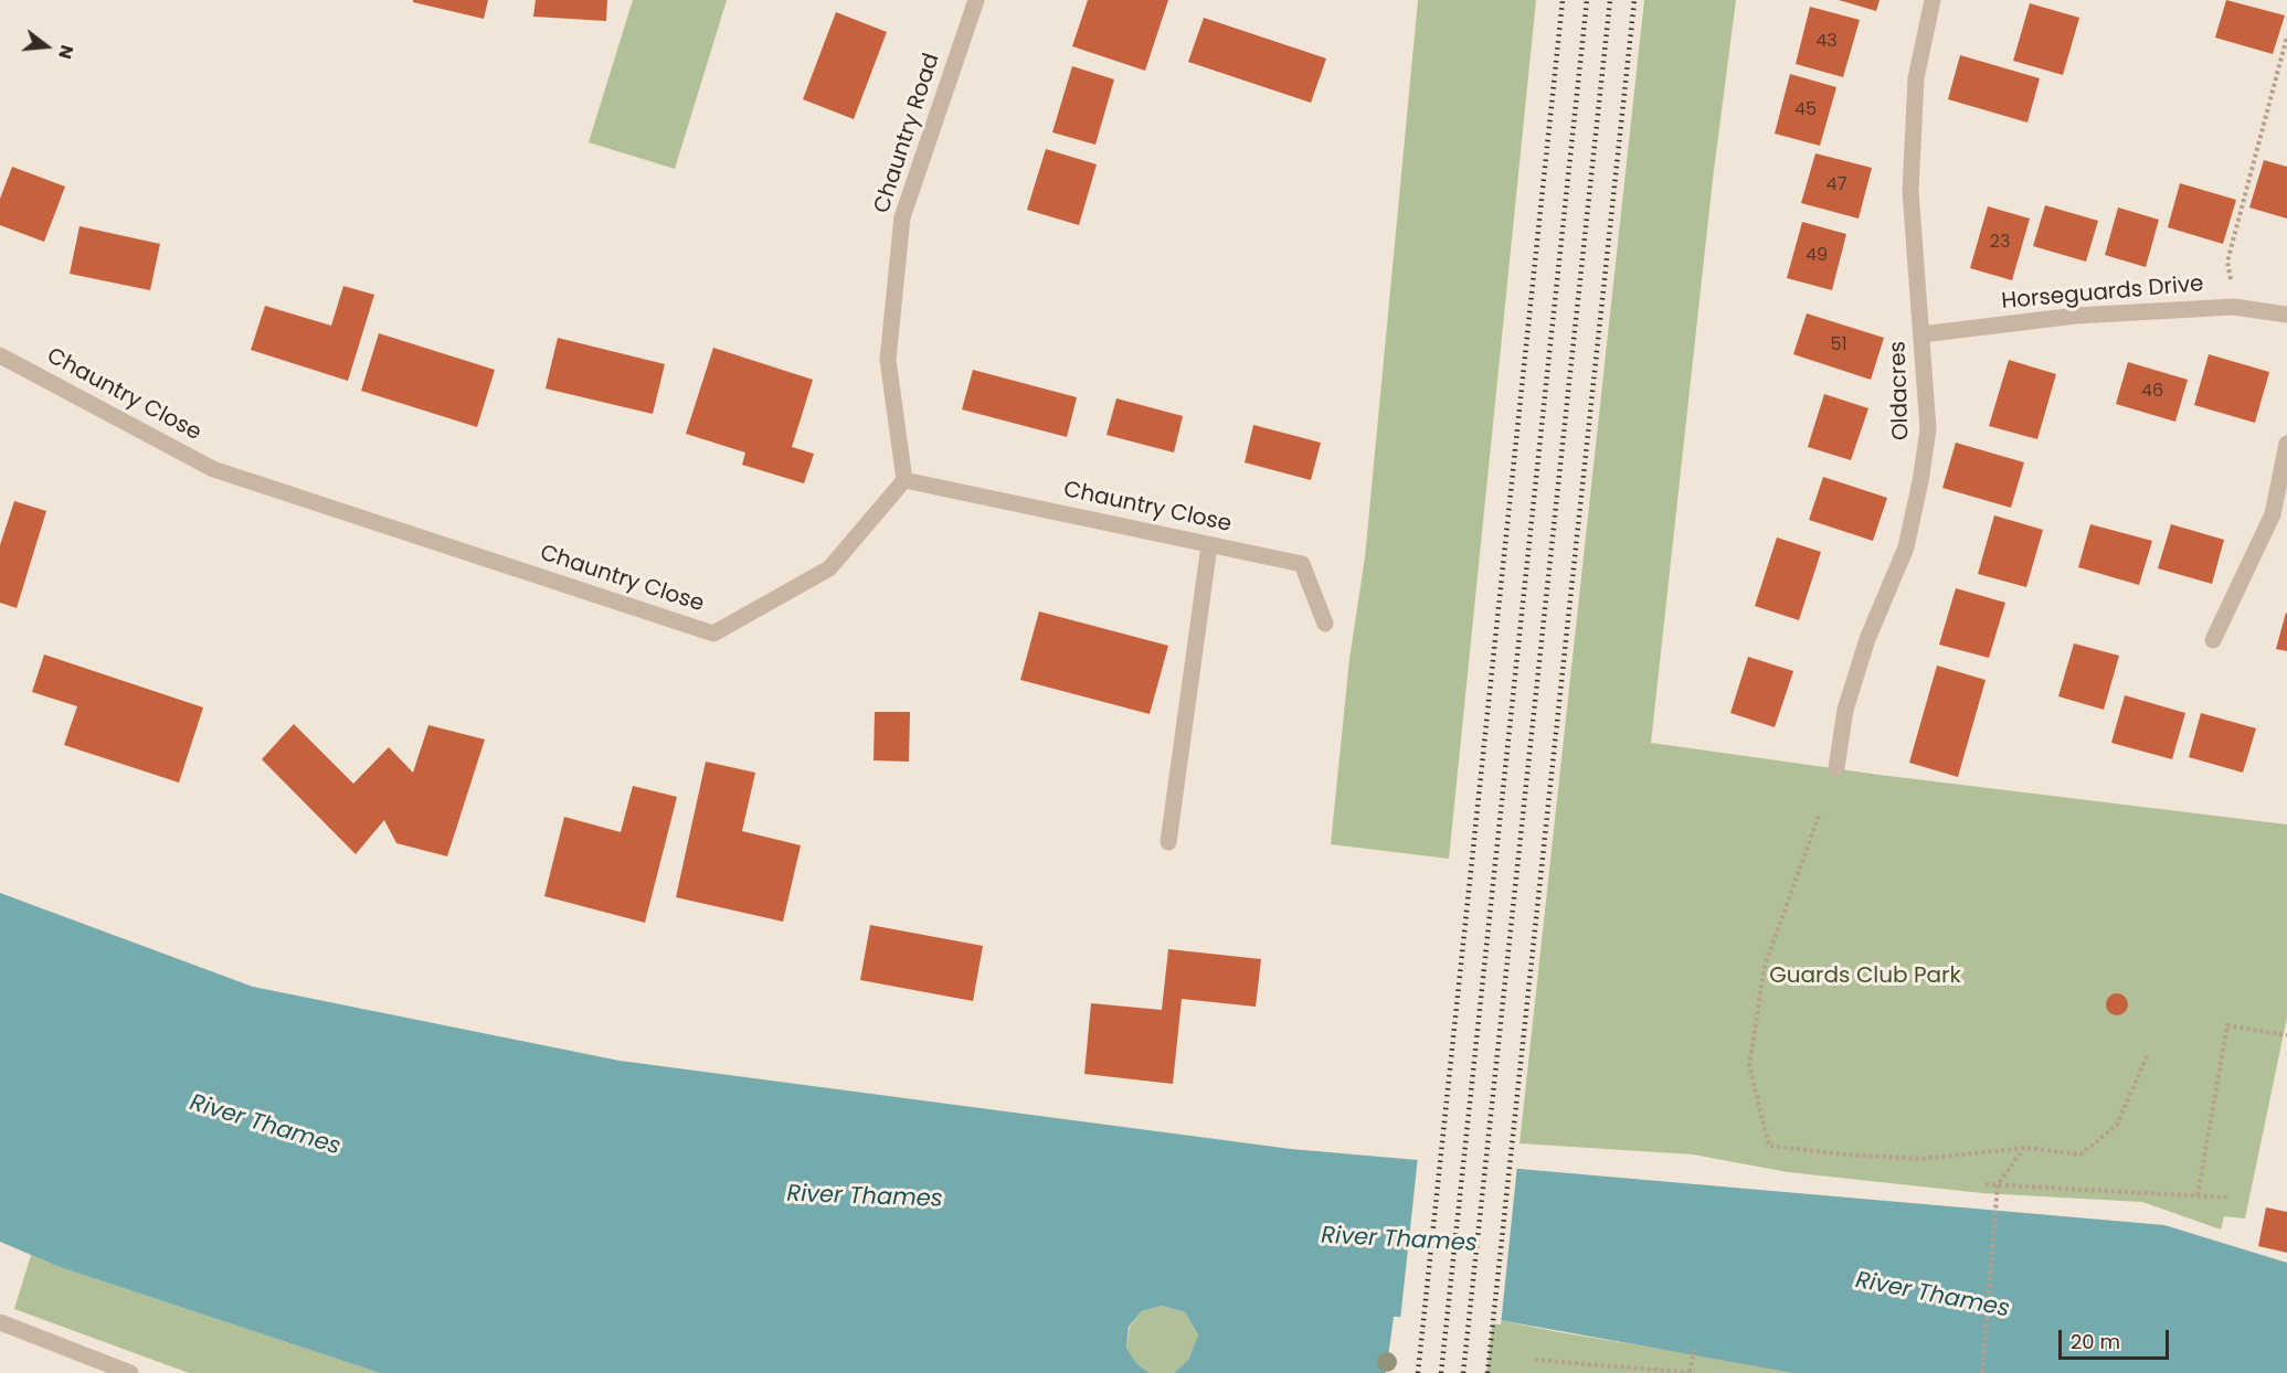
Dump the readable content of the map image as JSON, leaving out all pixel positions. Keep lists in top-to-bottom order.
{
  "streets": {
    "street": [
      "Chauntry Road",
      "Horseguards Drive",
      "Oldacres",
      "Chauntry Close"
    ]
  },
  "crossings": [
    ["Chauntry Road", "Chauntry Close"],
    ["Horseguards Drive", "Oldacres"]
  ],
  "water": ["River Thames"],
  "parks": ["Guards Club Park"],
  "house_numbers": [
    "43",
    "45",
    "47",
    "23",
    "49",
    "51",
    "46"
  ],
  "scale_bar": "20 m",
  "north": "right"
}
